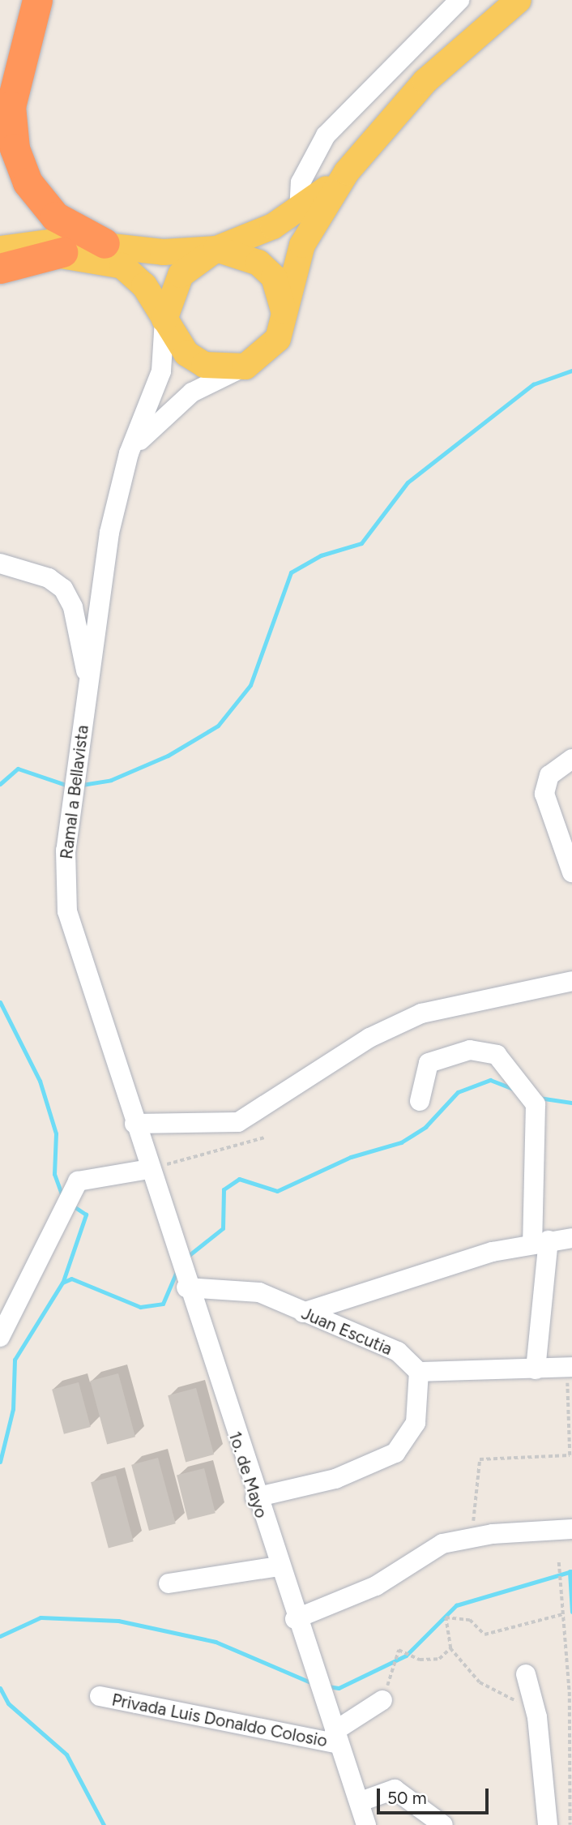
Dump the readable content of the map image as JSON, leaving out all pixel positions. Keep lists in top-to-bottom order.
{
  "streets": {
    "street": [
      "Ramal a Bellavista",
      "Juan Escutia",
      "1o. de Mayo",
      "Privada Luis Donaldo Colosio"
    ]
  },
  "crossings": [
    ["Ramal a Bellavista", "1o. de Mayo"],
    ["Juan Escutia", "1o. de Mayo"],
    ["1o. de Mayo", "Privada Luis Donaldo Colosio"]
  ],
  "scale_bar": "50 m"
}
